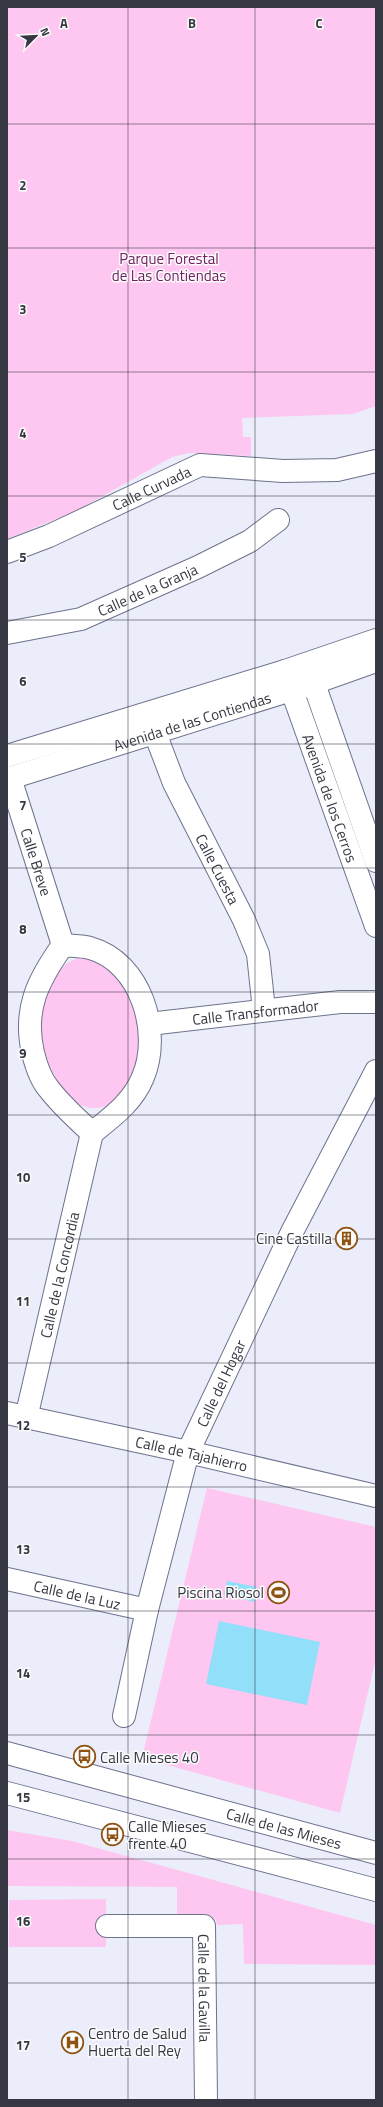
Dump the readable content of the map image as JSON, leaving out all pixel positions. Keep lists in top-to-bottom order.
{
  "streets": {
    "street": [
      "Calle Curvada",
      "Calle de la Granja",
      "Avenida de las Contiendas",
      "Avenida de los Cerros",
      "Calle Breve",
      "Calle Cuesta",
      "Calle Transformador",
      "Calle de la Concordia",
      "Calle del Hogar",
      "Calle de Tajahierro",
      "Calle de la Luz",
      "Calle de las Mieses",
      "Calle de la Gavilla"
    ]
  },
  "crossings": [
    ["Avenida de las Contiendas", "Avenida de los Cerros"],
    ["Avenida de las Contiendas", "Calle Breve"],
    ["Avenida de las Contiendas", "Calle Cuesta"],
    ["Calle Cuesta", "Calle Transformador"],
    ["Calle de la Concordia", "Calle de Tajahierro"],
    ["Calle del Hogar", "Calle de Tajahierro"],
    ["Calle del Hogar", "Calle de la Luz"]
  ],
  "parks": ["Parque Forestal de Las Contiendas"],
  "places": {
    "building": ["Cine Castilla"],
    "sports": ["Piscina Riosol"],
    "bus stop": ["Calle Mieses 40", "Calle Mieses frente 40"],
    "hospital": ["Centro de Salud Huerta del Rey"]
  },
  "north": "top right",
  "grid": {
    "columns": ["A", "B", "C"],
    "rows": [
      "2",
      "3",
      "4",
      "5",
      "6",
      "7",
      "8",
      "9",
      "10",
      "11",
      "12",
      "13",
      "14",
      "15",
      "16",
      "17"
    ]
  }
}
